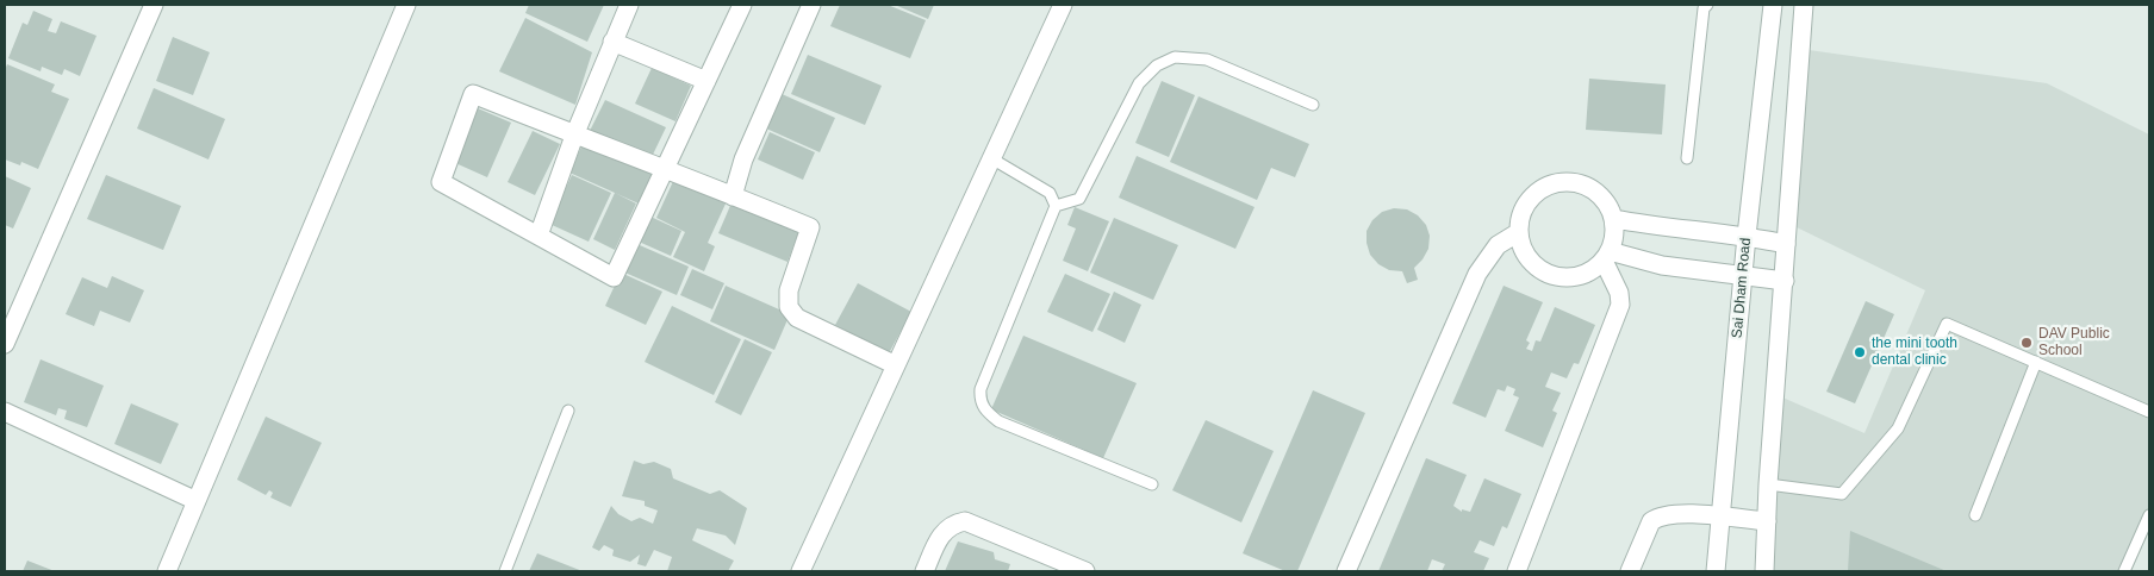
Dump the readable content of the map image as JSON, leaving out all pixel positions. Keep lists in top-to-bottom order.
{
  "streets": {
    "street": ["Sai Dham Road"]
  },
  "places": ["DAV Public School", "the mini tooth dental clinic"]
}
